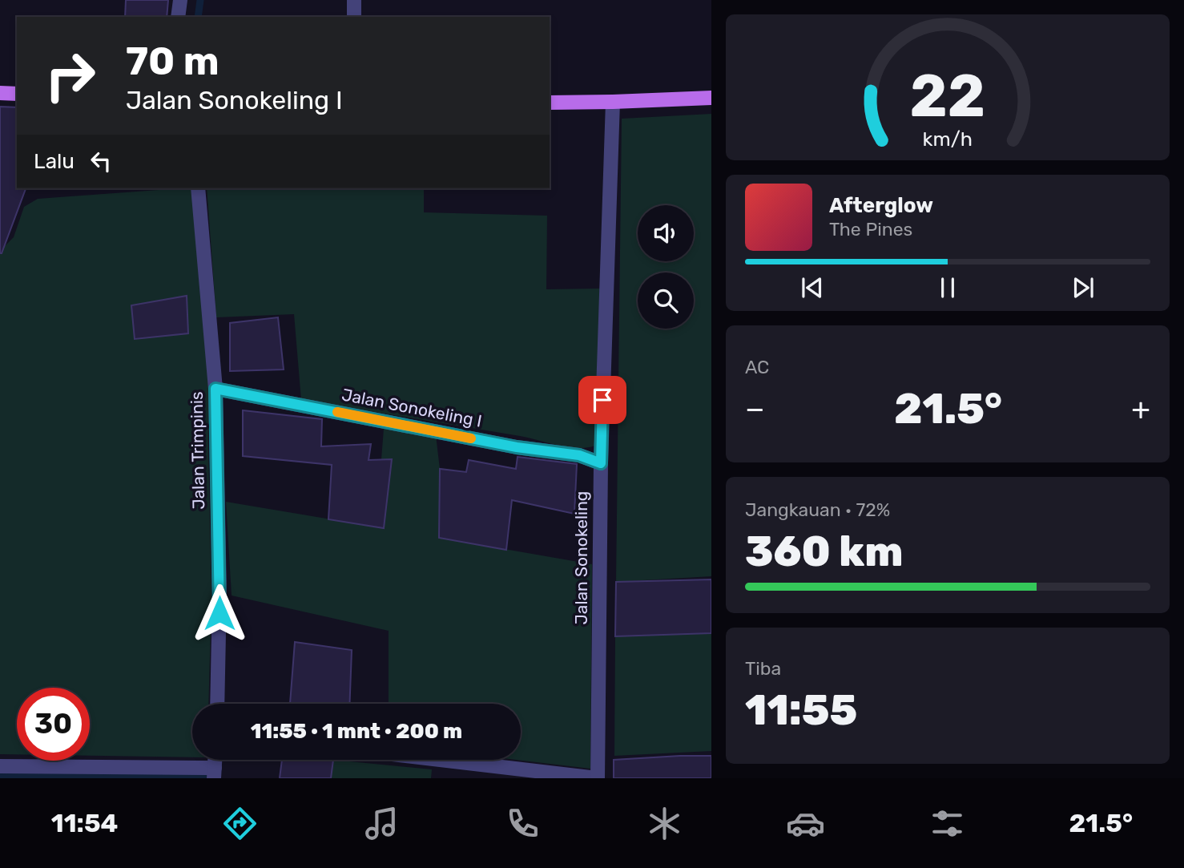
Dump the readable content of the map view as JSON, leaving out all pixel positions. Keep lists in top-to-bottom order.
{
  "streets": {
    "street": ["Jalan Sonokeling I", "Jalan Trimpinis", "Jalan Sonokeling"]
  },
  "crossings": [
    ["Jalan Sonokeling I", "Jalan Trimpinis"],
    ["Jalan Sonokeling I", "Jalan Sonokeling"]
  ],
  "page": {
    "turn": ["70 m", "Jalan Sonokeling I"],
    "then": "Lalu",
    "song": ["Afterglow", "The Pines"],
    "tile": [
      "AC",
      ["Jangkauan · 72%", "360 km"],
      ["Tiba", "11:55"]
    ],
    "heat": ["−", "21.5°", "+"],
    "limit": "30",
    "trip": "11:55 · 1 mnt · 200 m",
    "tabs": ["11:54", "21.5°"],
    "gauge": ["22", "km/h"]
  }
}
